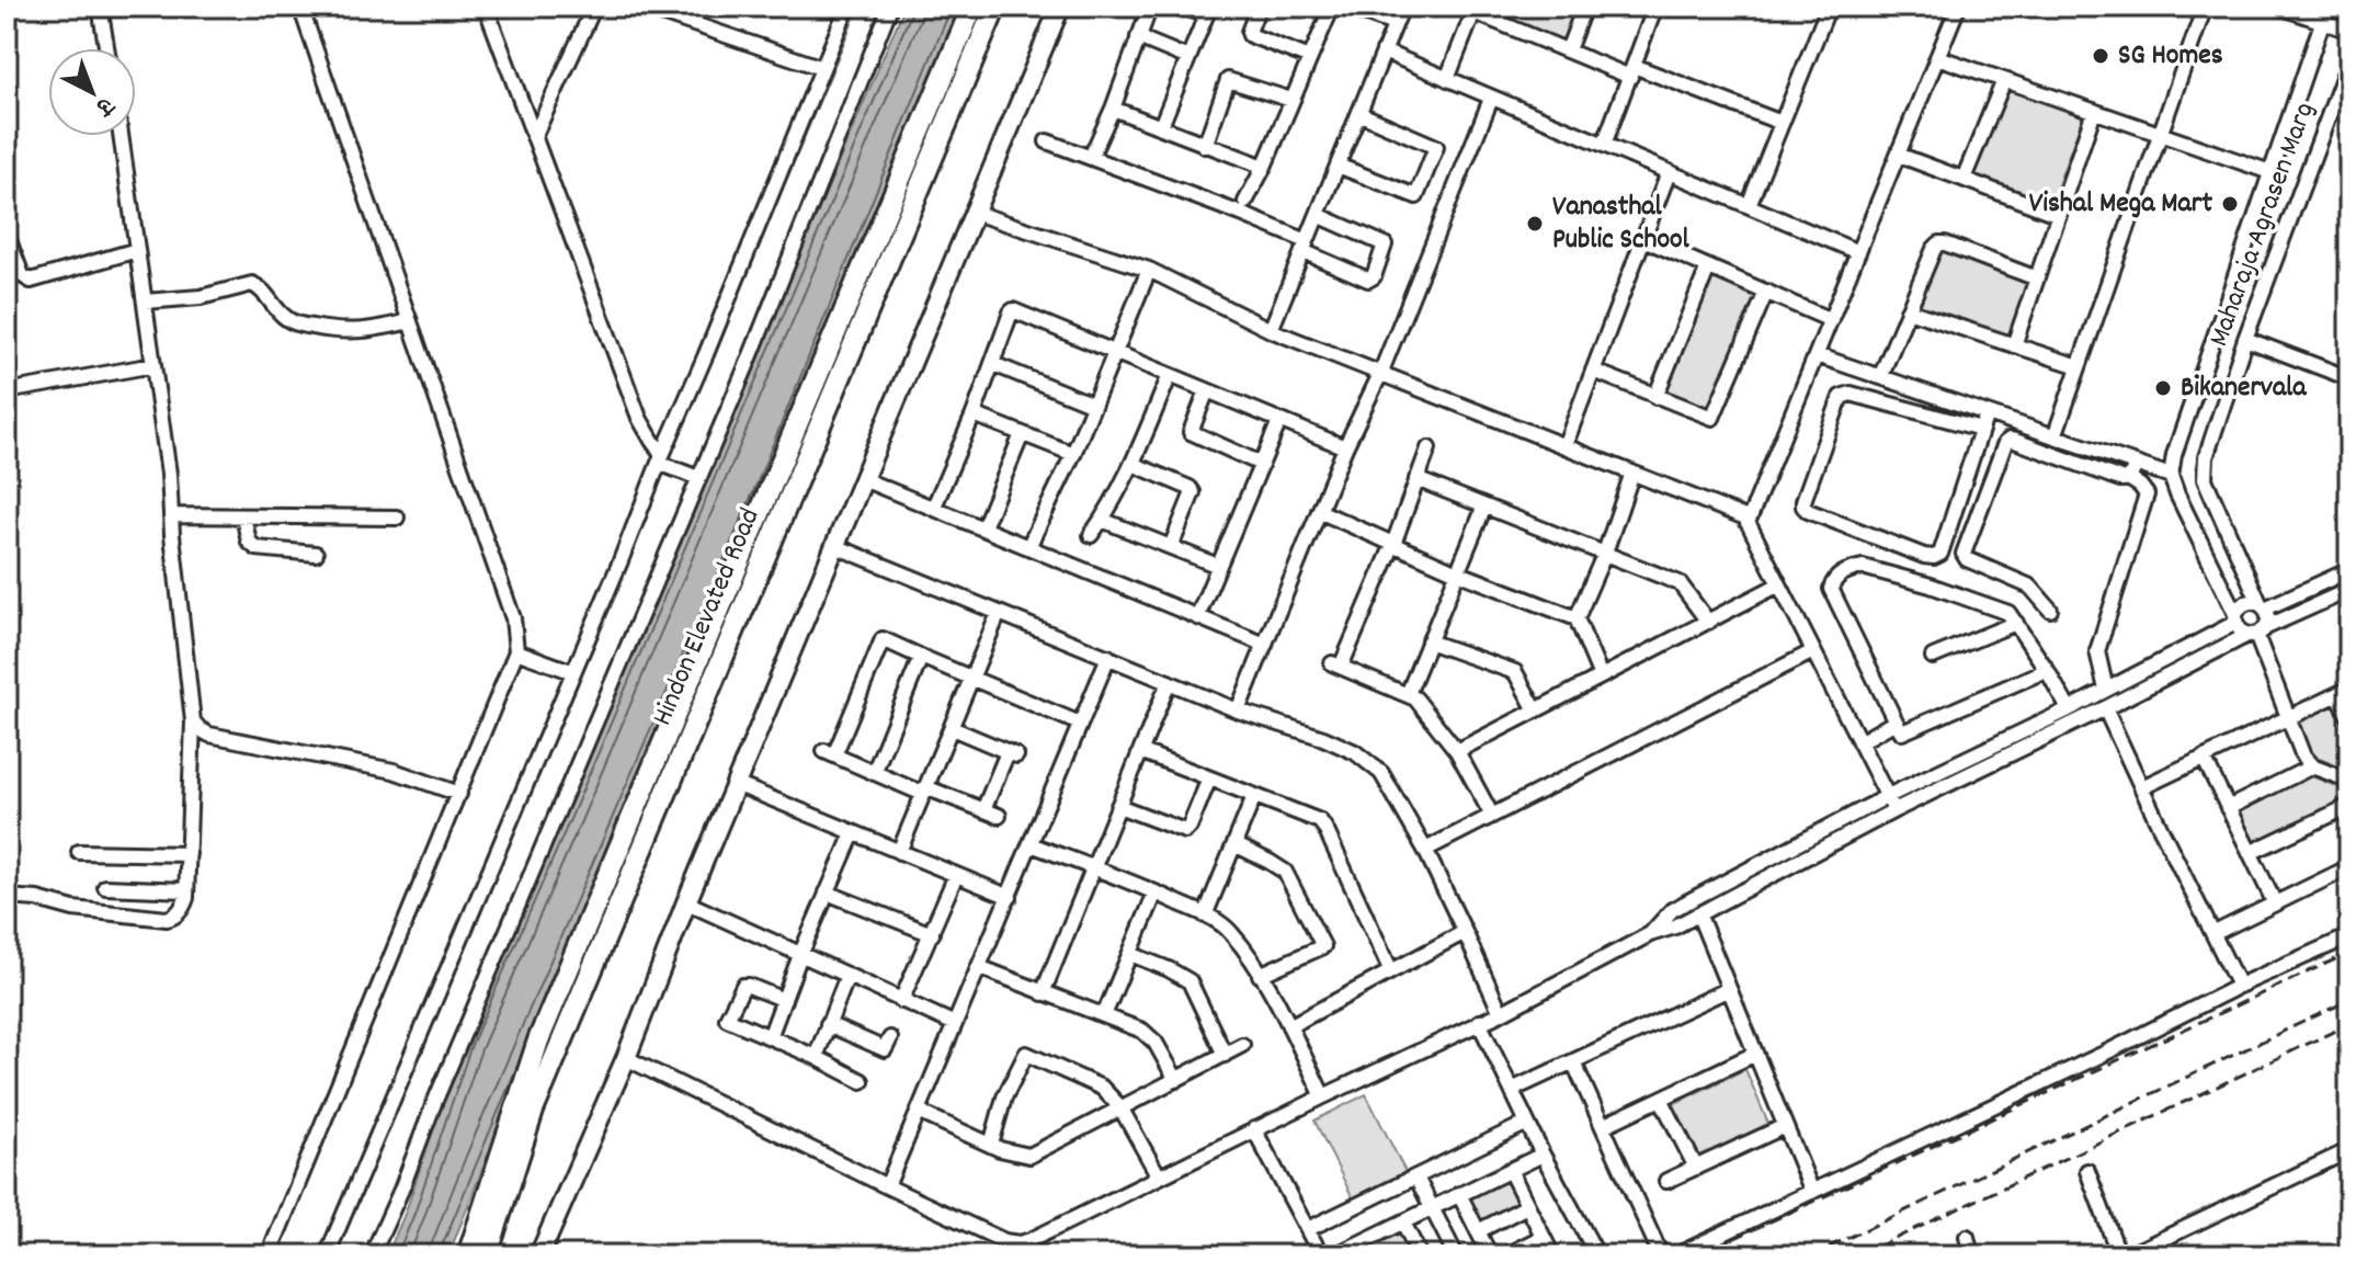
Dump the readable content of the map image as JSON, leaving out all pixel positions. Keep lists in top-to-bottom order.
{
  "streets": {
    "highway": ["Hindon Elevated Road"],
    "street": ["Maharaja Agrasen Marg"]
  },
  "places": [
    "SG Homes",
    "Vishal Mega Mart",
    "Vanasthal Public School",
    "Bikanervala"
  ],
  "north": "bottom right"
}
